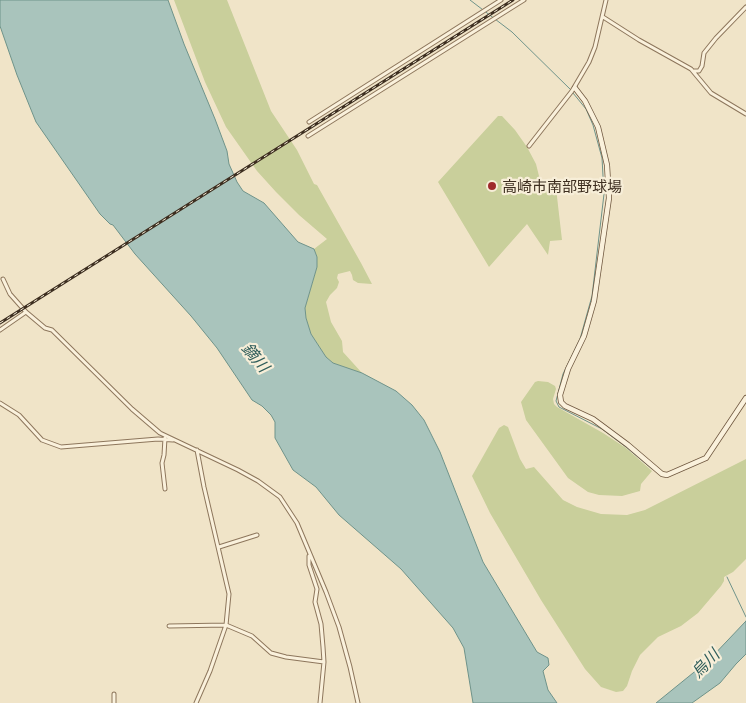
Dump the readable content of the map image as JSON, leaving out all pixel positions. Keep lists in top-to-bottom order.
{
  "water": ["鏑川", "烏川"],
  "places": ["高崎市南部野球場"]
}
